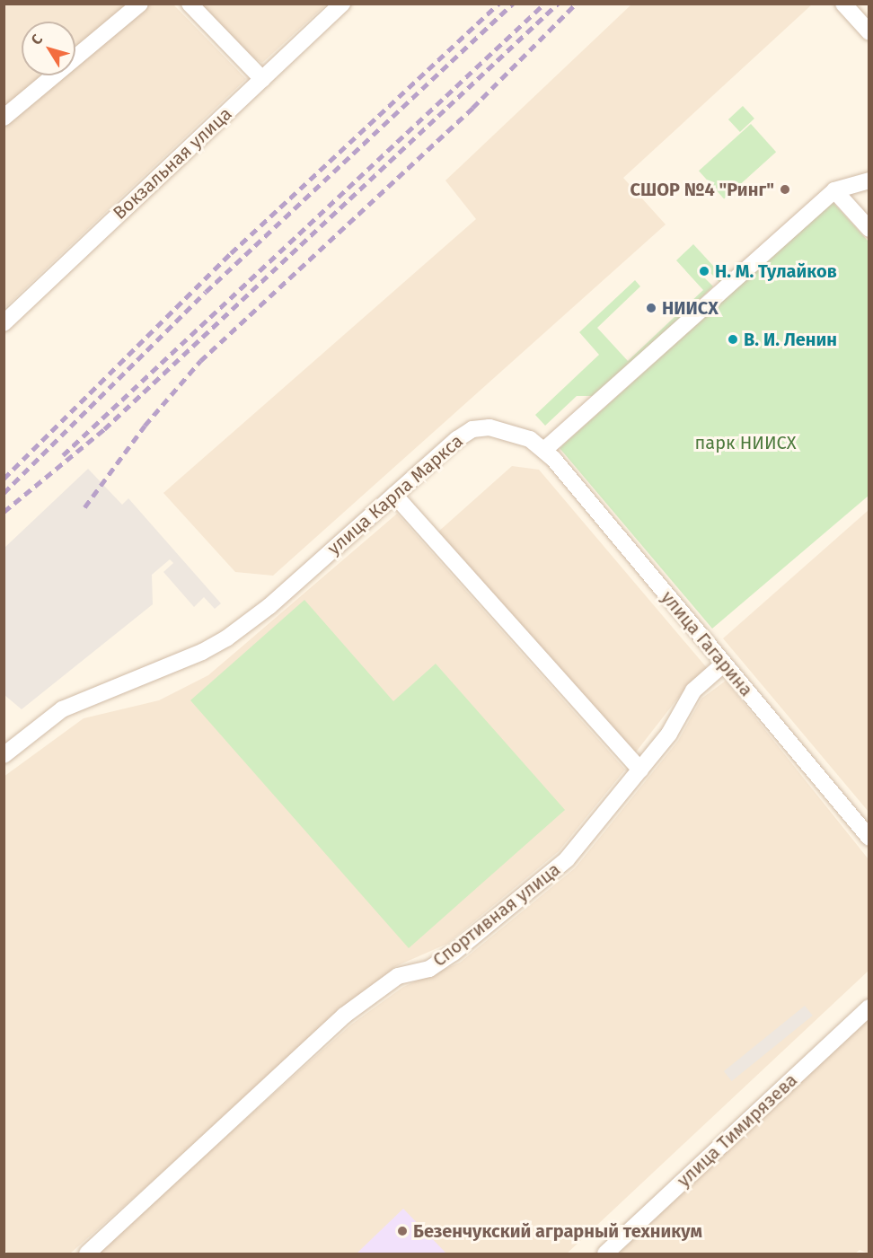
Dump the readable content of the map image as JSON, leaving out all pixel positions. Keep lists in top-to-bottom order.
{
  "streets": {
    "street": [
      "Вокзальная улица",
      "улица Карла Маркса",
      "улица Гагарина",
      "Спортивная улица",
      "улица Тимирязева"
    ]
  },
  "crossings": [
    ["улица Карла Маркса", "улица Гагарина"],
    ["улица Гагарина", "Спортивная улица"]
  ],
  "parks": ["парк НИИСХ"],
  "places": [
    "СШОР №4 \"Ринг\"",
    "Н. М. Тулайков",
    "НИИСХ",
    "В. И. Ленин",
    "Безенчукский аграрный техникум"
  ],
  "north": "top left"
}
